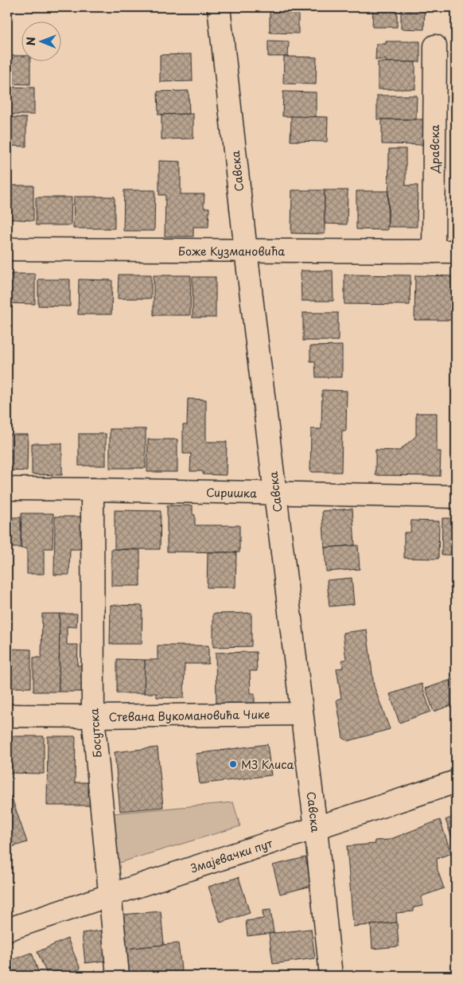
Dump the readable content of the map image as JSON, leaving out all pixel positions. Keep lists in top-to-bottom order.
{
  "streets": {
    "street": [
      "Дравска",
      "Савска",
      "Боже Кузмановића",
      "Сиришка",
      "Стевана Вукомановића Чике",
      "Босутска",
      "Змајевачки пут"
    ]
  },
  "crossings": [
    ["Дравска", "Боже Кузмановића"],
    ["Савска", "Боже Кузмановића"],
    ["Савска", "Сиришка"],
    ["Савска", "Стевана Вукомановића Чике"],
    ["Савска", "Змајевачки пут"],
    ["Сиришка", "Босутска"],
    ["Стевана Вукомановића Чике", "Босутска"],
    ["Босутска", "Змајевачки пут"]
  ],
  "places": ["МЗ Клиса"],
  "north": "left"
}
